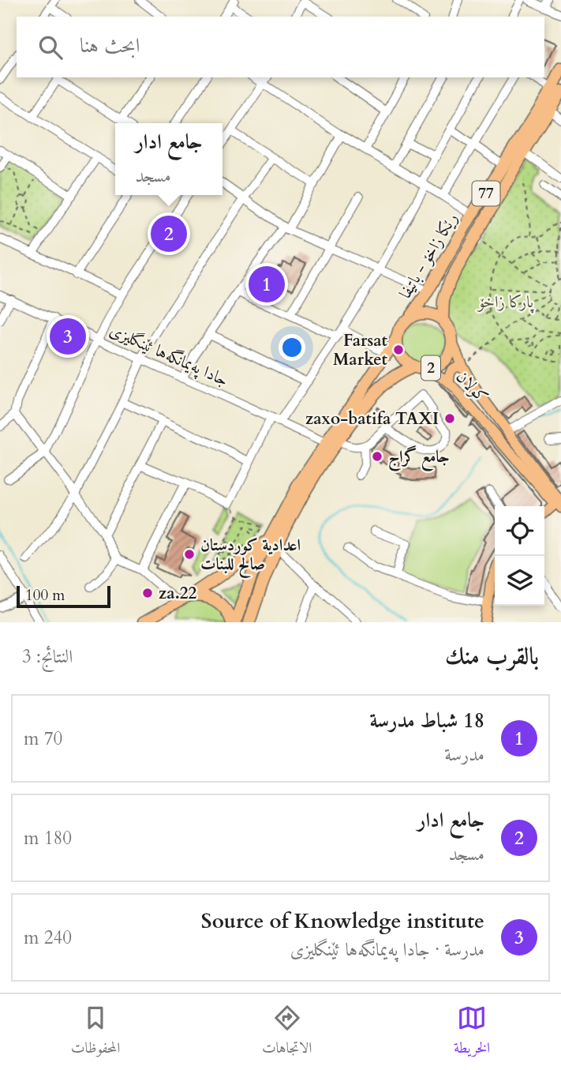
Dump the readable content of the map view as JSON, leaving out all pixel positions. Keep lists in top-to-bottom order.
{
  "streets": {
    "highway": ["77", "رێکا زاخۆ - باتیفا", "2"],
    "main road": ["كولان"],
    "street": ["جادا په‌يمانگه‌ها ئێنگليزى"]
  },
  "crossings": [
    ["رێکا زاخۆ - باتیفا", "2"],
    ["رێکا زاخۆ - باتیفا", "كولان"],
    ["2", "كولان"]
  ],
  "parks": ["پارکا زاخۆ"],
  "places": [
    "Farsat Market",
    "zaxo-batifa TAXI",
    "جامع گراج",
    "اعدادية كوردستان صالح للبنات",
    "za.22"
  ],
  "scale_bar": "100 m",
  "page": {
    "search": "ابحث هنا",
    "popup": ["جامع ادار", "مسجد"],
    "pins": ["2", "1", "3"],
    "scale": "100 m",
    "heading": ["بالقرب منك", "النتائج: 3"],
    "list": [
      {
        "mark": "1",
        "name": "18 شباط مدرسة",
        "note": "مدرسة",
        "value": "70 m"
      },
      {
        "mark": "2",
        "name": "جامع ادار",
        "note": "مسجد",
        "value": "180 m"
      },
      {
        "mark": "3",
        "name": "Source of Knowledge institute",
        "note": "مدرسة · جادا په‌يمانگه‌ها ئێنگليزى",
        "value": "240 m"
      }
    ],
    "nav": ["الخريطة", "الاتجاهات", "المحفوظات"]
  }
}
